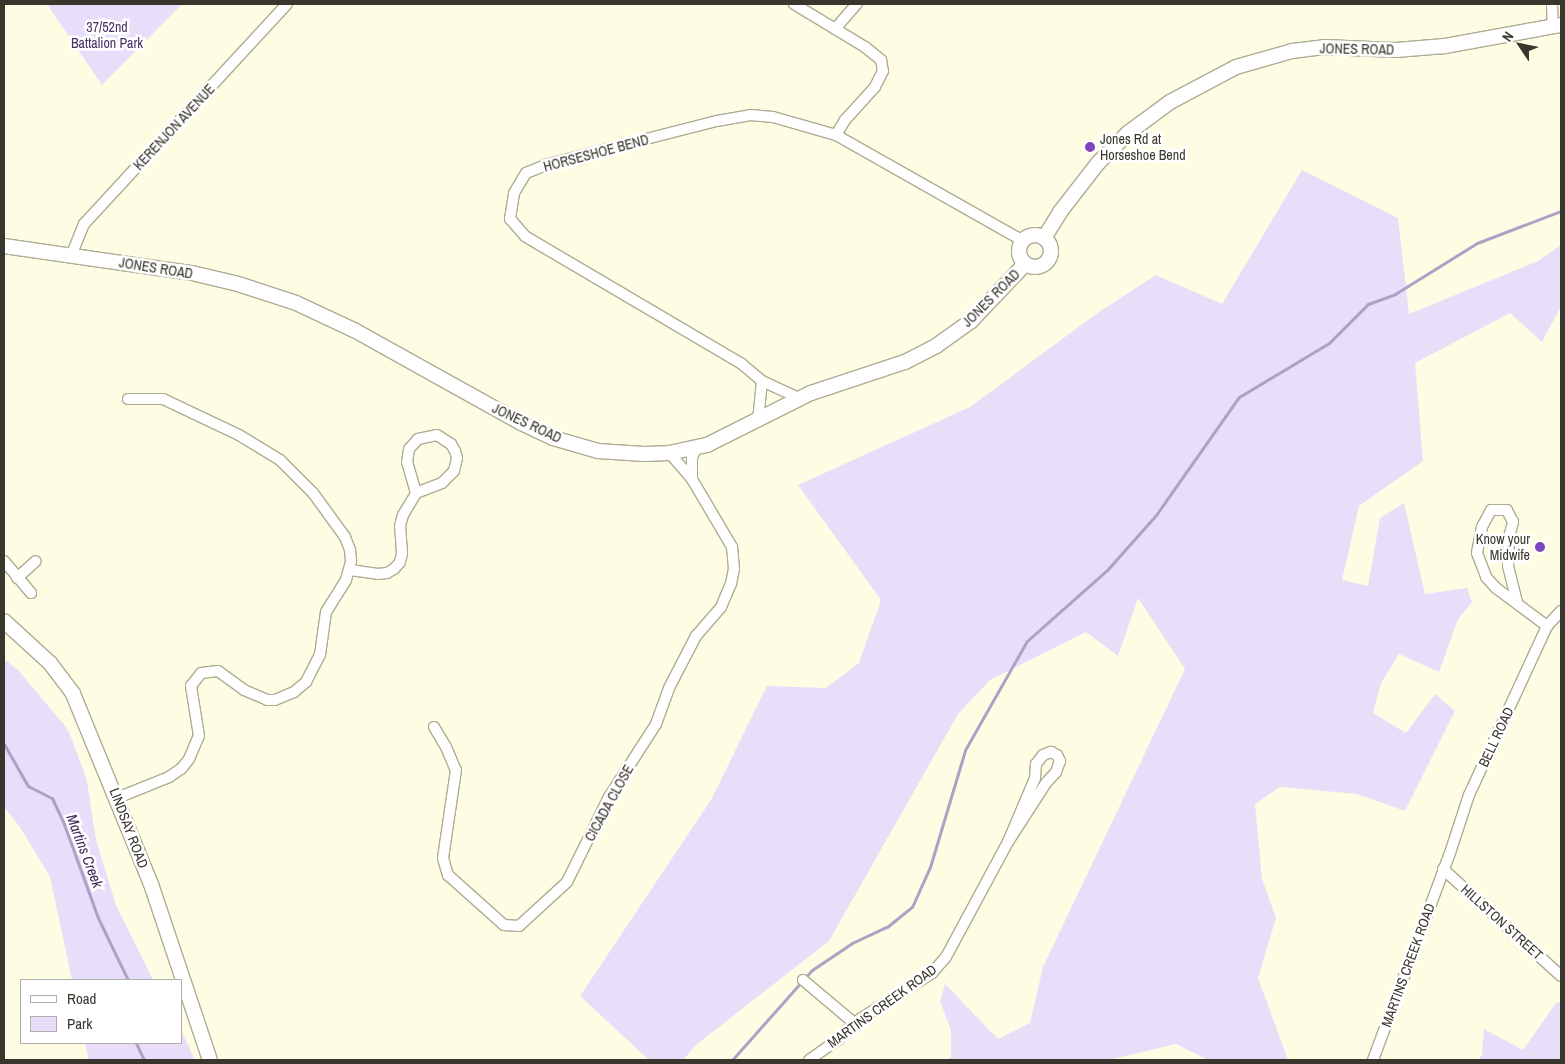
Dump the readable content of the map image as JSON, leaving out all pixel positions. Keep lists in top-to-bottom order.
{
  "streets": {
    "main road": ["JONES ROAD", "LINDSAY ROAD"],
    "street": [
      "KERENJON AVENUE",
      "HORSESHOE BEND",
      "BELL ROAD",
      "CICADA CLOSE",
      "HILLSTON STREET",
      "MARTINS CREEK ROAD"
    ]
  },
  "crossings": [
    ["JONES ROAD", "KERENJON AVENUE"],
    ["JONES ROAD", "HORSESHOE BEND"],
    ["JONES ROAD", "CICADA CLOSE"],
    ["BELL ROAD", "HILLSTON STREET"],
    ["BELL ROAD", "MARTINS CREEK ROAD"],
    ["HILLSTON STREET", "MARTINS CREEK ROAD"]
  ],
  "water": ["Martins Creek"],
  "parks": ["37/52nd Battalion Park"],
  "places": ["Jones Rd at Horseshoe Bend", "Know your Midwife"],
  "legend": ["Road", "Park"],
  "north": "top left"
}
